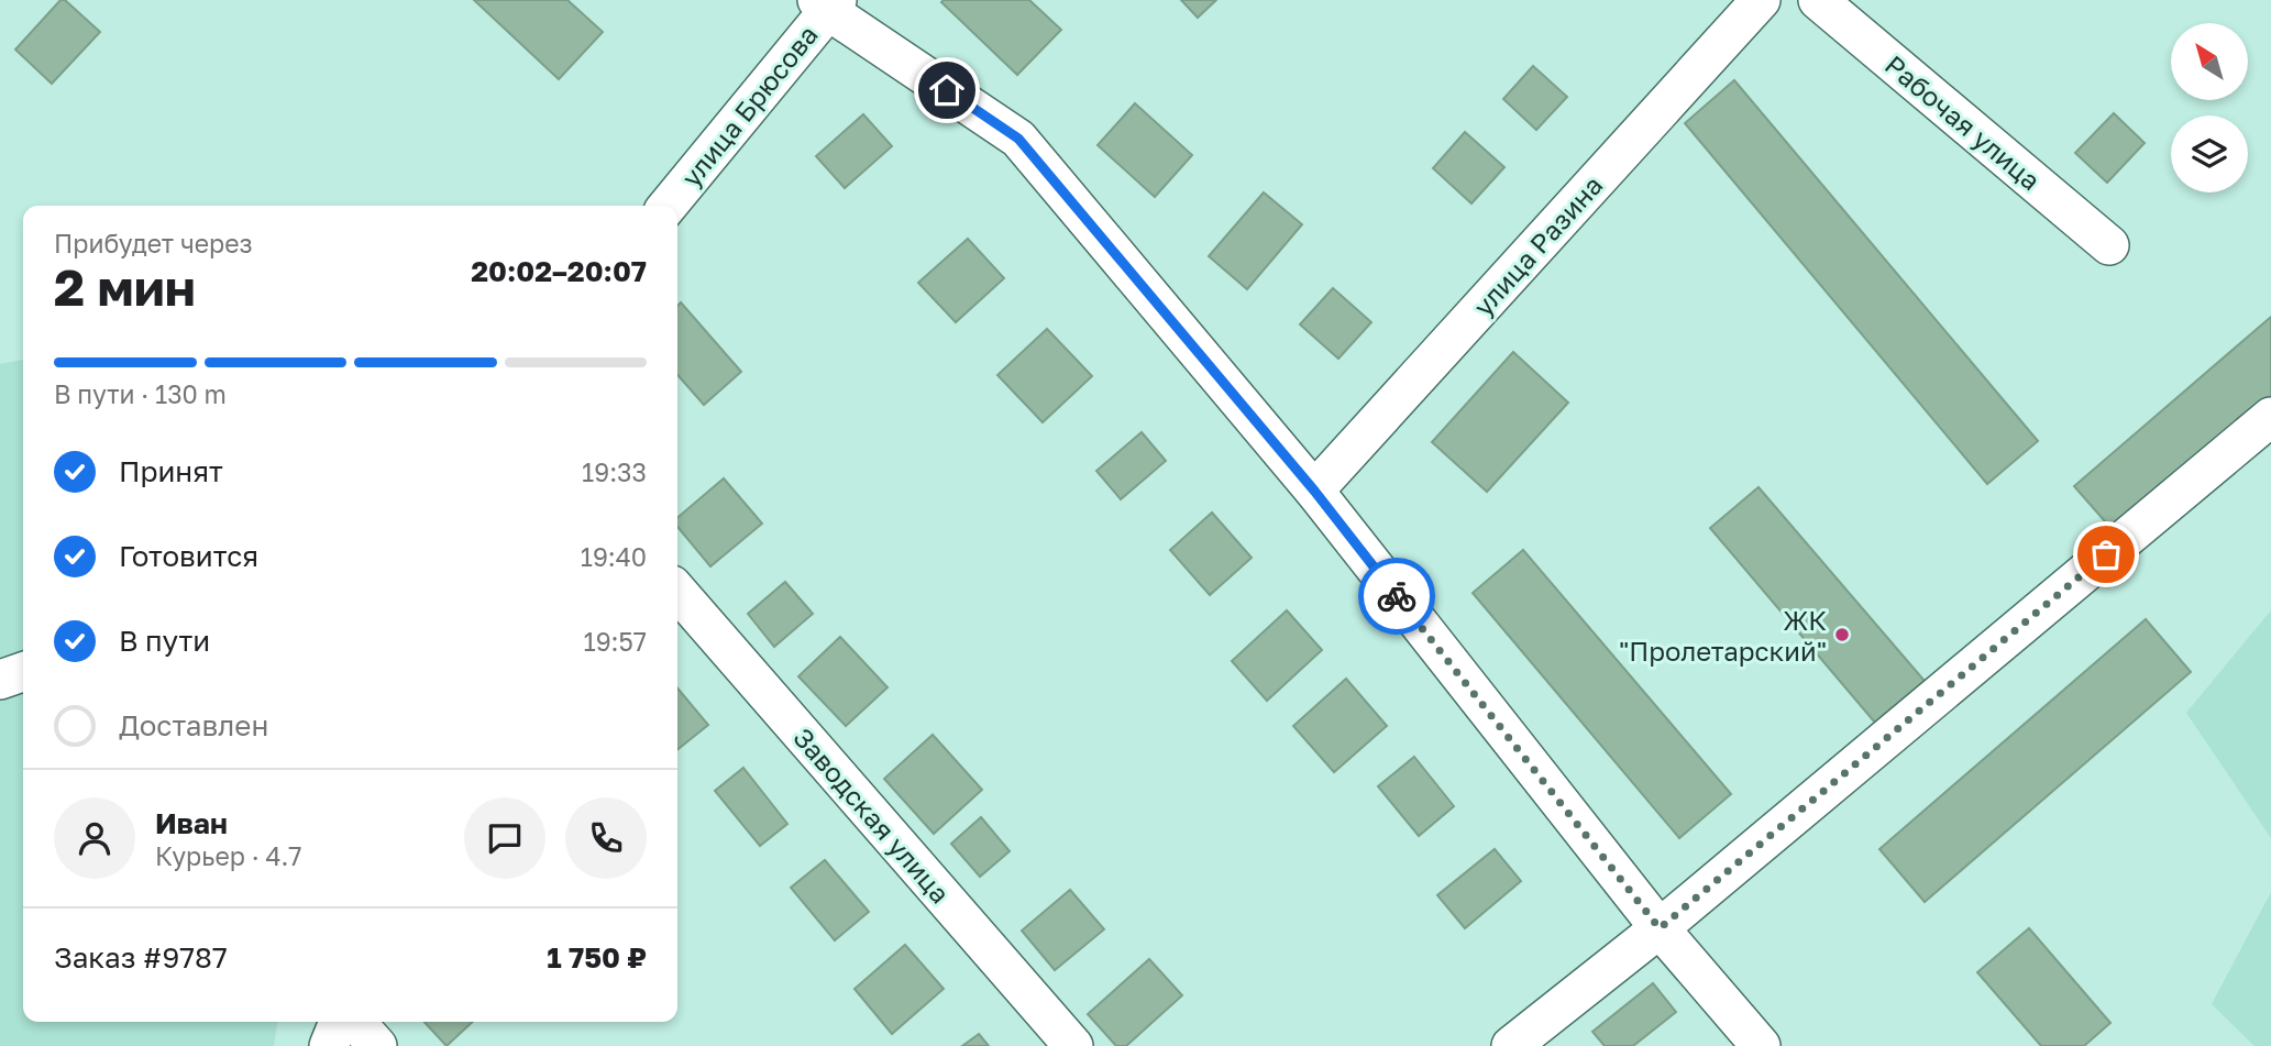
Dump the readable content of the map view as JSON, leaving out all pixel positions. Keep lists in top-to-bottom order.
{
  "streets": {
    "street": [
      "улица Брюсова",
      "Рабочая улица",
      "улица Разина",
      "Заводская улица"
    ]
  },
  "places": ["ЖК \"Пролетарский\""],
  "north": "top left",
  "page": {
    "heading": ["2 мин", "Прибудет через", "20:02–20:07"],
    "panel": [
      "Иван",
      "Курьер · 4.7",
      "Заказ #9787",
      "1 750 ₽"
    ],
    "bar": "В пути · 130 m",
    "list": [
      ["Принят", "19:33"],
      ["Готовится", "19:40"],
      ["В пути", "19:57"],
      "Доставлен"
    ]
  }
}
